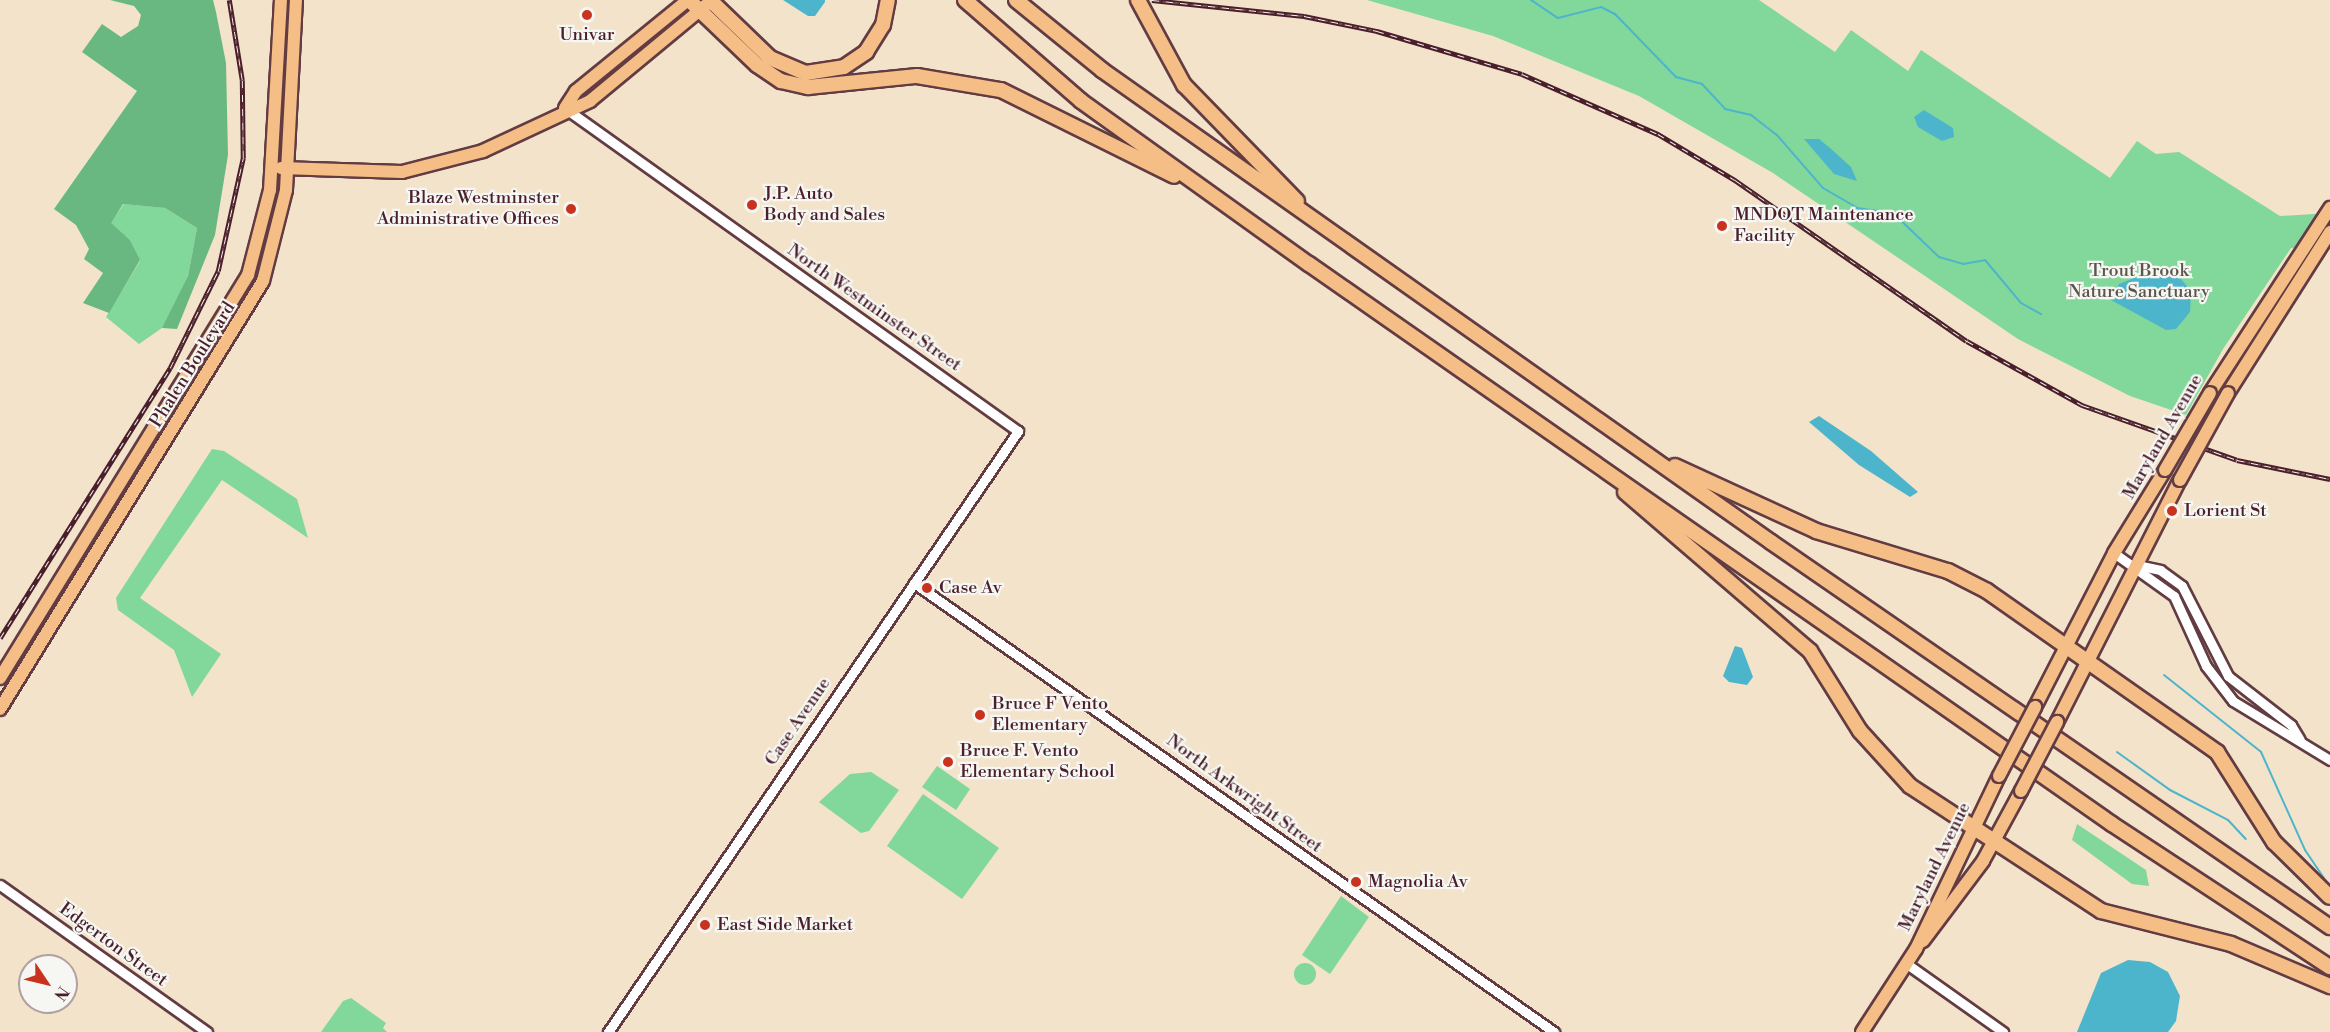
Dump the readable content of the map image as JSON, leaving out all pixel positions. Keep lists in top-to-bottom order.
{
  "streets": {
    "main road": ["Phalen Boulevard", "Maryland Avenue"],
    "street": [
      "North Westminster Street",
      "Case Avenue",
      "North Arkwright Street",
      "Edgerton Street"
    ]
  },
  "crossings": [
    ["North Westminster Street", "Case Avenue"],
    ["Case Avenue", "North Arkwright Street"]
  ],
  "parks": ["Trout Brook Nature Sanctuary"],
  "places": [
    "Univar",
    "J.P. Auto Body and Sales",
    "Blaze Westminster Administrative Offices",
    "MNDOT Maintenance Facility",
    "Lorient St",
    "Case Av",
    "Bruce F Vento Elementary",
    "Bruce F. Vento Elementary School",
    "Magnolia Av",
    "East Side Market"
  ],
  "north": "bottom right"
}
